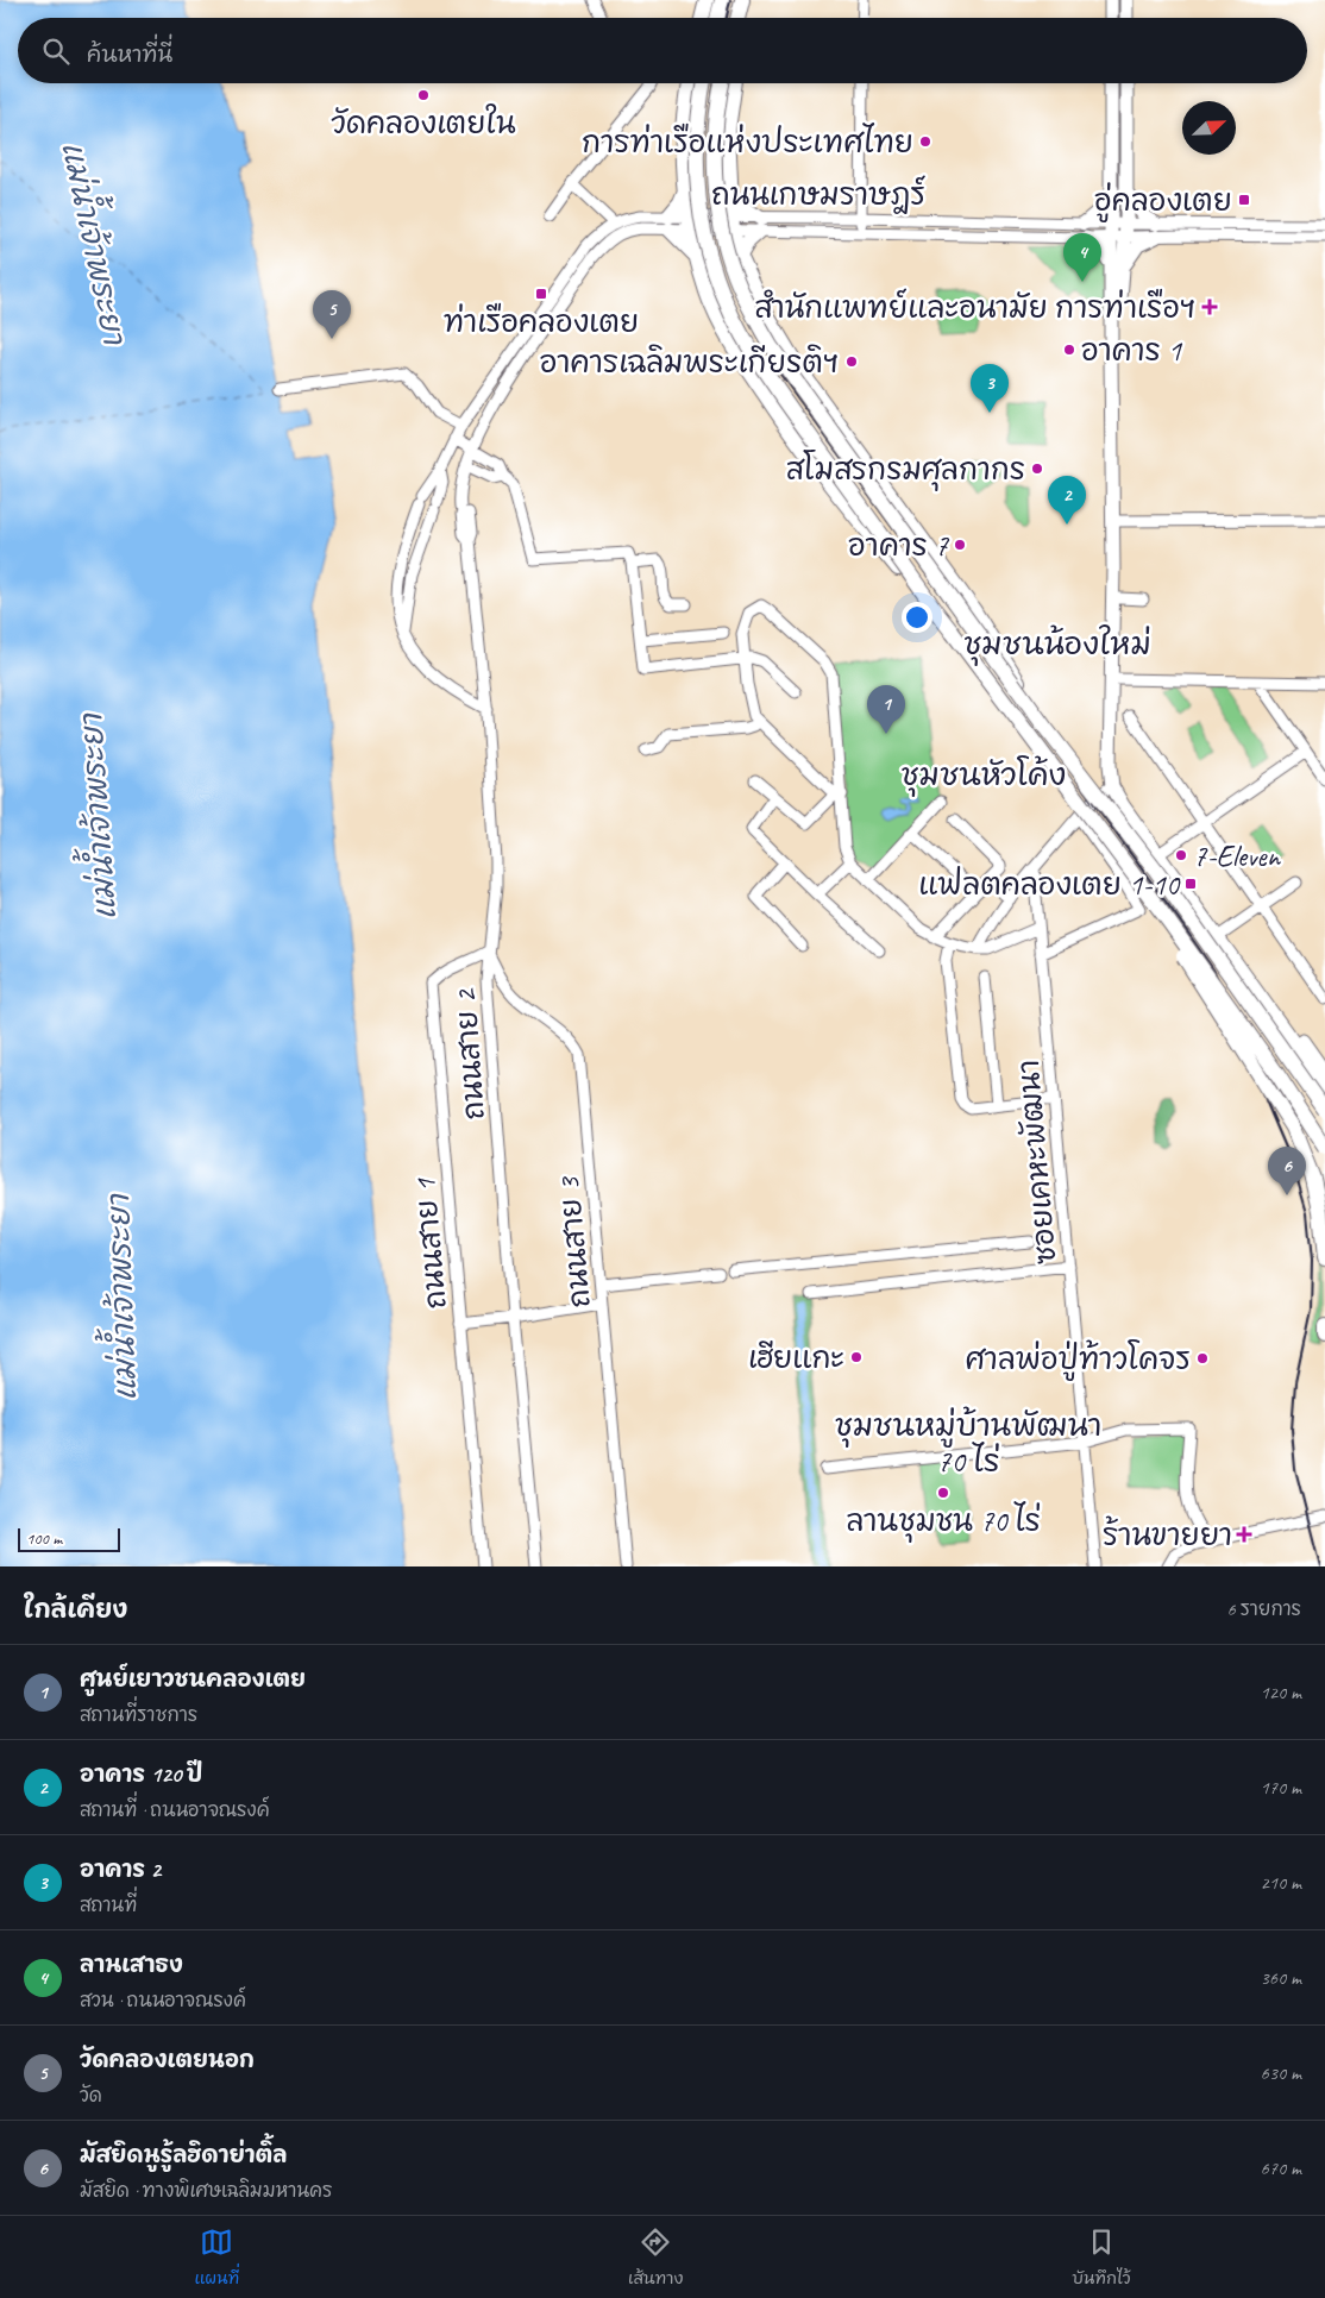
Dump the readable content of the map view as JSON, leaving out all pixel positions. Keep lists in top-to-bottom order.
{
  "streets": {
    "street": [
      "ถนนเกษมราษฎร์",
      "ถนนสาย 2",
      "ซอยเคหะพัฒนา",
      "ถนนสาย 3",
      "ถนนสาย 1"
    ]
  },
  "crossings": [
    ["ถนนเกษมราษฎร์", "ถนนสาย 2"],
    ["ถนนสาย 2", "ถนนสาย 3"],
    ["ถนนสาย 2", "ถนนสาย 1"],
    ["ถนนสาย 3", "ถนนสาย 1"]
  ],
  "districts": ["ชุมชนน้องใหม่", "ชุมชนหัวโค้ง", "ชุมชนหมู่บ้านพัฒนา 70 ไร่"],
  "water": ["แม่น้ำเจ้าพระยา"],
  "places": {
    "other": [
      "วัดคลองเตยใน",
      "การท่าเรือแห่งประเทศไทย",
      "อาคาร 1",
      "อาคารเฉลิมพระเกียรติฯ",
      "สโมสรกรมศุลกากร",
      "อาคาร 7",
      "7-Eleven",
      "เฮียแกะ",
      "ศาลพ่อปู่ท้าวโคจร",
      "ลานชุมชน 70 ไร่"
    ],
    "transit": ["อู่คลองเตย", "ท่าเรือคลองเตย", "แฟลตคลองเตย 1-10"],
    "health": ["สำนักแพทย์และอนามัย การท่าเรือฯ", "ร้านขายยา"]
  },
  "scale_bar": "100 m",
  "north": "top right",
  "page": {
    "search": "ค้นหาที่นี่",
    "pins": [
      "4",
      "5",
      "3",
      "2",
      "1",
      "6"
    ],
    "scale": "100 m",
    "heading": ["ใกล้เคียง", "6 รายการ"],
    "list": [
      {
        "mark": "1",
        "name": "ศูนย์เยาวชนคลองเตย",
        "note": "สถานที่ราชการ",
        "value": "120 m"
      },
      {
        "mark": "2",
        "name": "อาคาร 120 ปี",
        "note": "สถานที่ · ถนนอาจณรงค์",
        "value": "170 m"
      },
      {
        "mark": "3",
        "name": "อาคาร 2",
        "note": "สถานที่",
        "value": "210 m"
      },
      {
        "mark": "4",
        "name": "ลานเสาธง",
        "note": "สวน · ถนนอาจณรงค์",
        "value": "360 m"
      },
      {
        "mark": "5",
        "name": "วัดคลองเตยนอก",
        "note": "วัด",
        "value": "630 m"
      },
      {
        "mark": "6",
        "name": "มัสยิดนูรู้ลฮิดาย่าติ้ล",
        "note": "มัสยิด · ทางพิเศษเฉลิมมหานคร",
        "value": "670 m"
      }
    ],
    "nav": ["แผนที่", "เส้นทาง", "บันทึกไว้"]
  }
}
